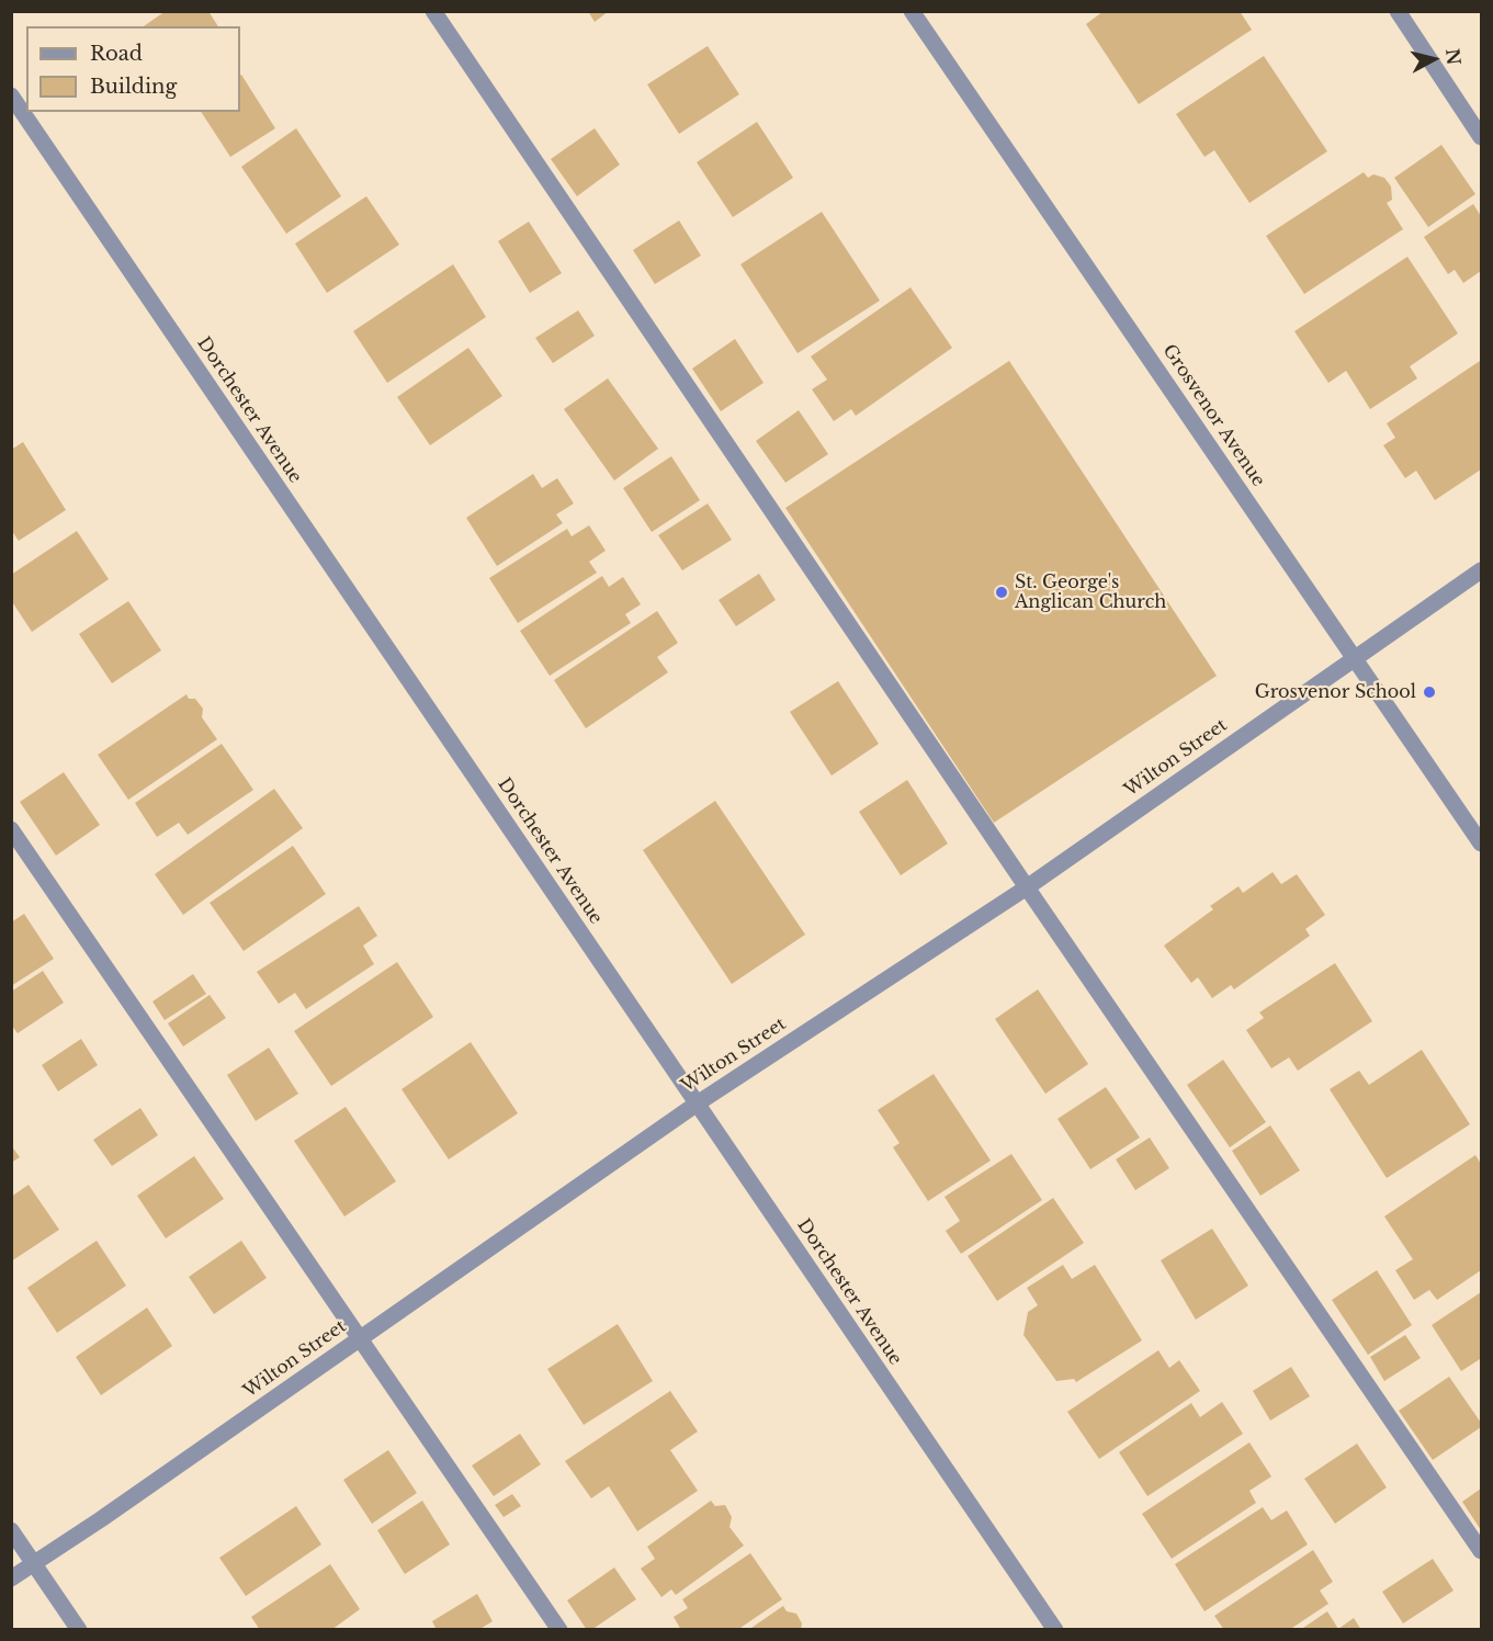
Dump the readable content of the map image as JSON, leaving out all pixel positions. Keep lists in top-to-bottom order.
{
  "streets": {
    "street": ["Dorchester Avenue", "Grosvenor Avenue", "Wilton Street"]
  },
  "crossings": [
    ["Dorchester Avenue", "Wilton Street"],
    ["Grosvenor Avenue", "Wilton Street"]
  ],
  "places": ["St. George's Anglican Church", "Grosvenor School"],
  "legend": ["Road", "Building"],
  "north": "right"
}
